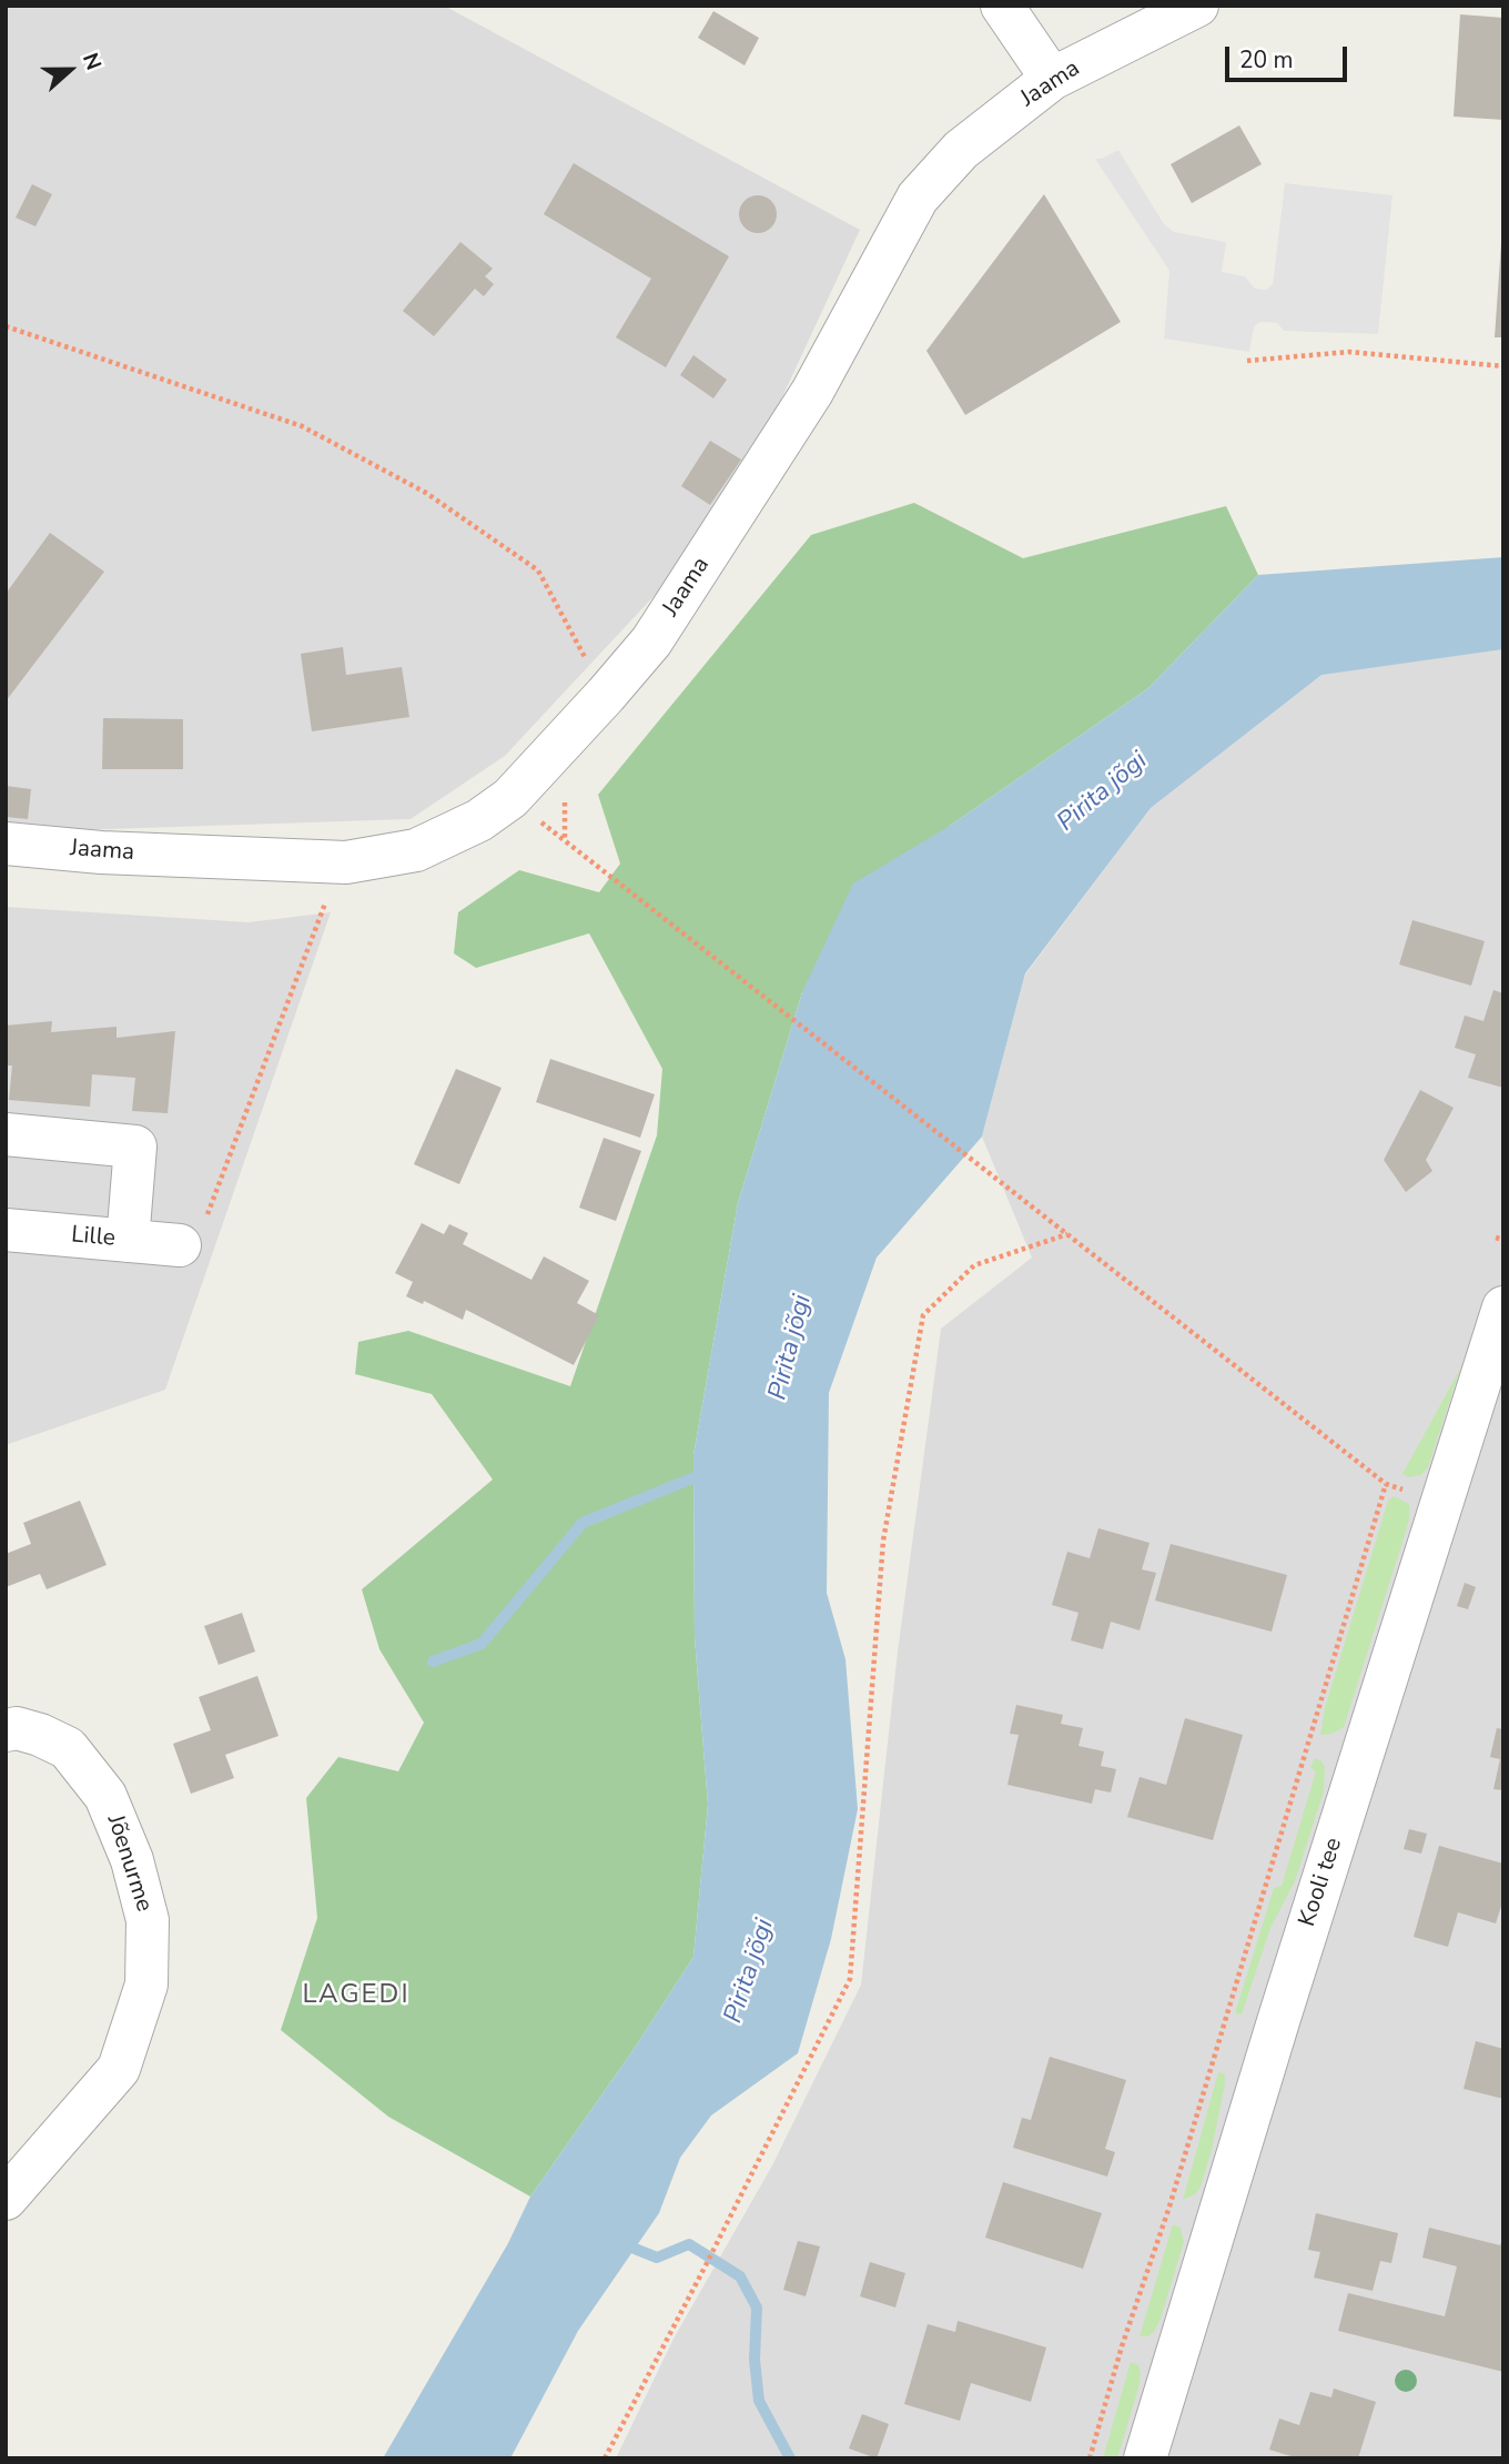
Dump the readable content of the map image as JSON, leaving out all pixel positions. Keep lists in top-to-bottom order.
{
  "streets": {
    "street": [
      "Jaama",
      "Lille",
      "Jõenurme",
      "Kooli tee"
    ]
  },
  "districts": ["LAGEDI"],
  "water": ["Pirita jõgi"],
  "scale_bar": "20 m",
  "north": "right"
}
